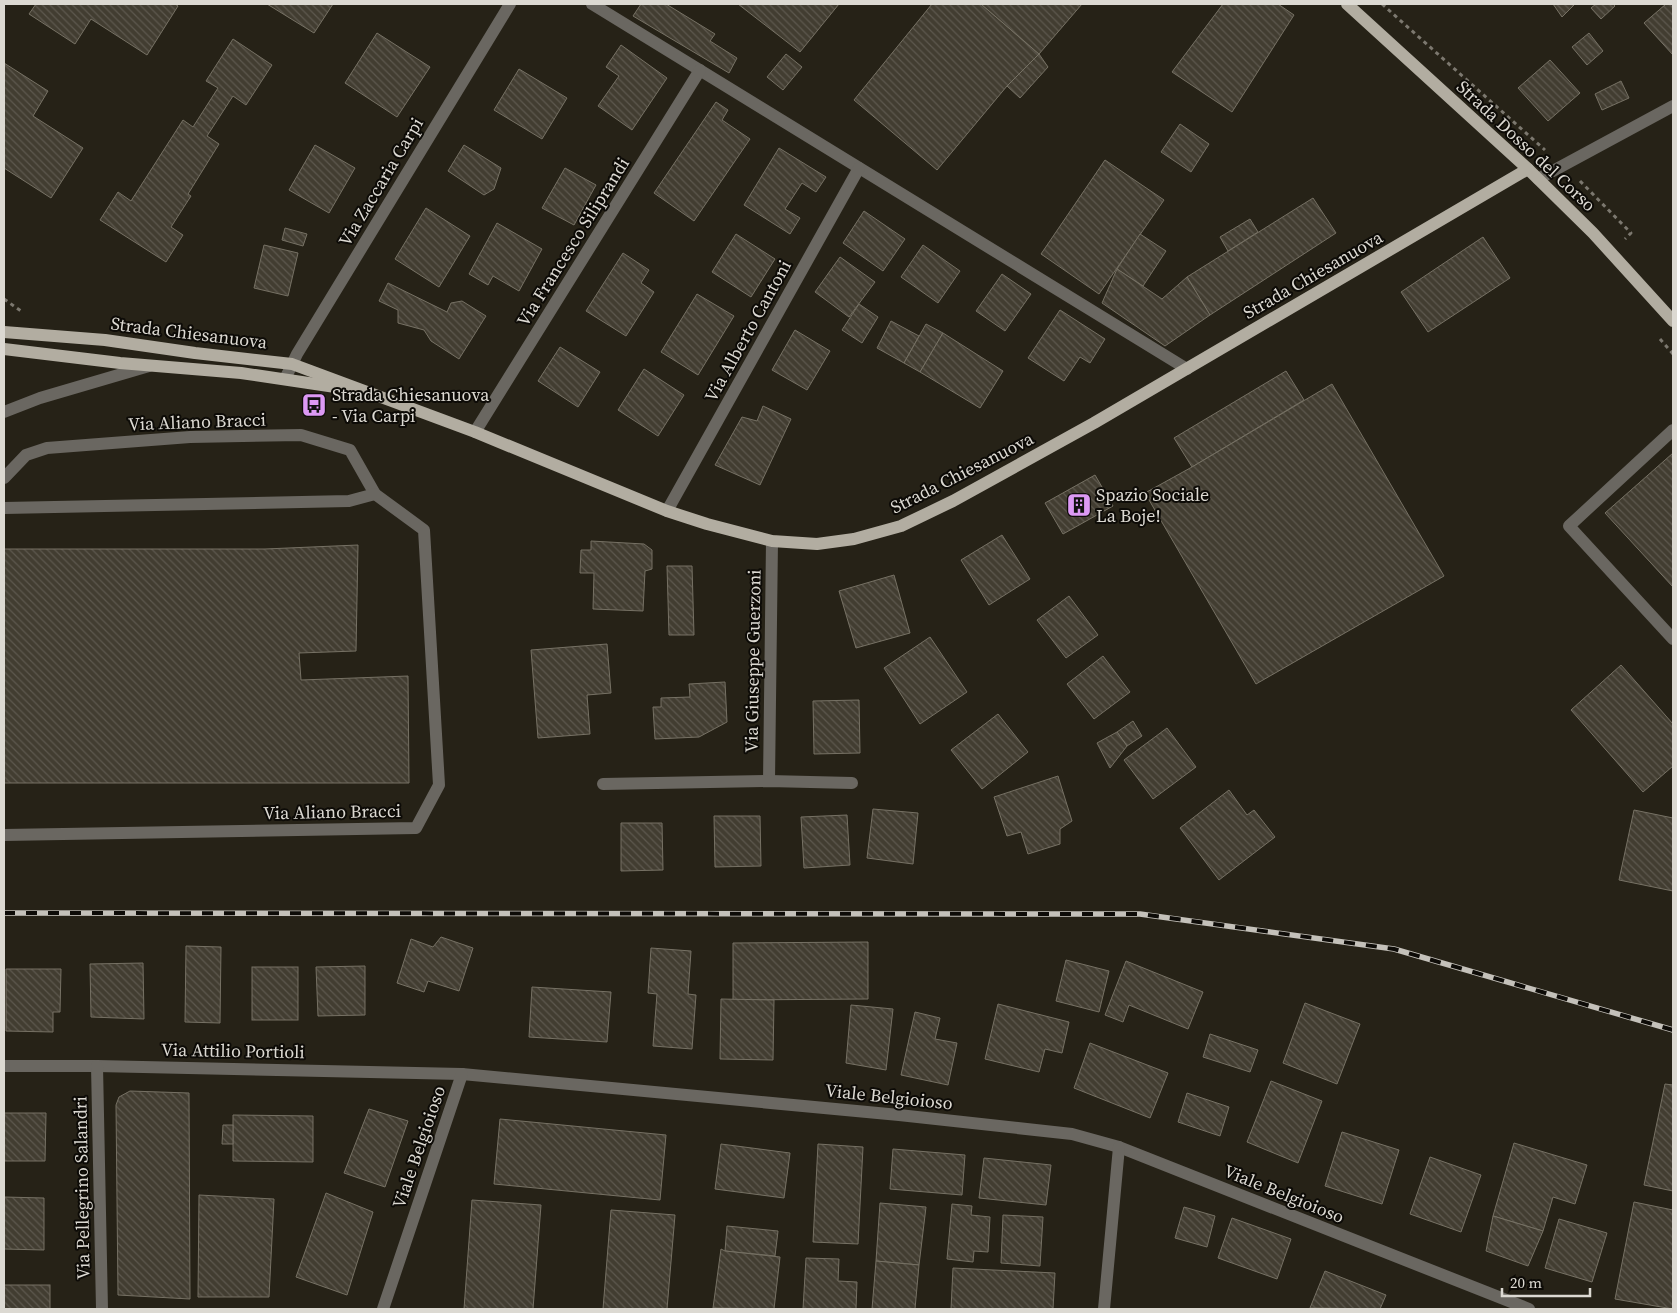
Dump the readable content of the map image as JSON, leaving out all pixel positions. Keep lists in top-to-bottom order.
{
  "streets": {
    "main road": ["Strada Dosso del Corso", "Strada Chiesanuova"],
    "street": [
      "Via Zaccaria Carpi",
      "Via Francesco Siliprandi",
      "Via Alberto Cantoni",
      "Via Aliano Bracci",
      "Via Giuseppe Guerzoni",
      "Via Attilio Portioli",
      "Viale Belgioioso",
      "Via Pellegrino Salandri"
    ]
  },
  "crossings": [
    ["Strada Dosso del Corso", "Strada Chiesanuova"],
    ["Via Zaccaria Carpi", "Strada Chiesanuova"],
    ["Via Francesco Siliprandi", "Strada Chiesanuova"],
    ["Strada Chiesanuova", "Via Alberto Cantoni"],
    ["Strada Chiesanuova", "Via Giuseppe Guerzoni"],
    ["Via Attilio Portioli", "Viale Belgioioso"],
    ["Via Attilio Portioli", "Via Pellegrino Salandri"]
  ],
  "places": {
    "bus stop": ["Strada Chiesanuova - Via Carpi"],
    "building": ["Spazio Sociale La Boje!"]
  },
  "scale_bar": "20 m"
}
